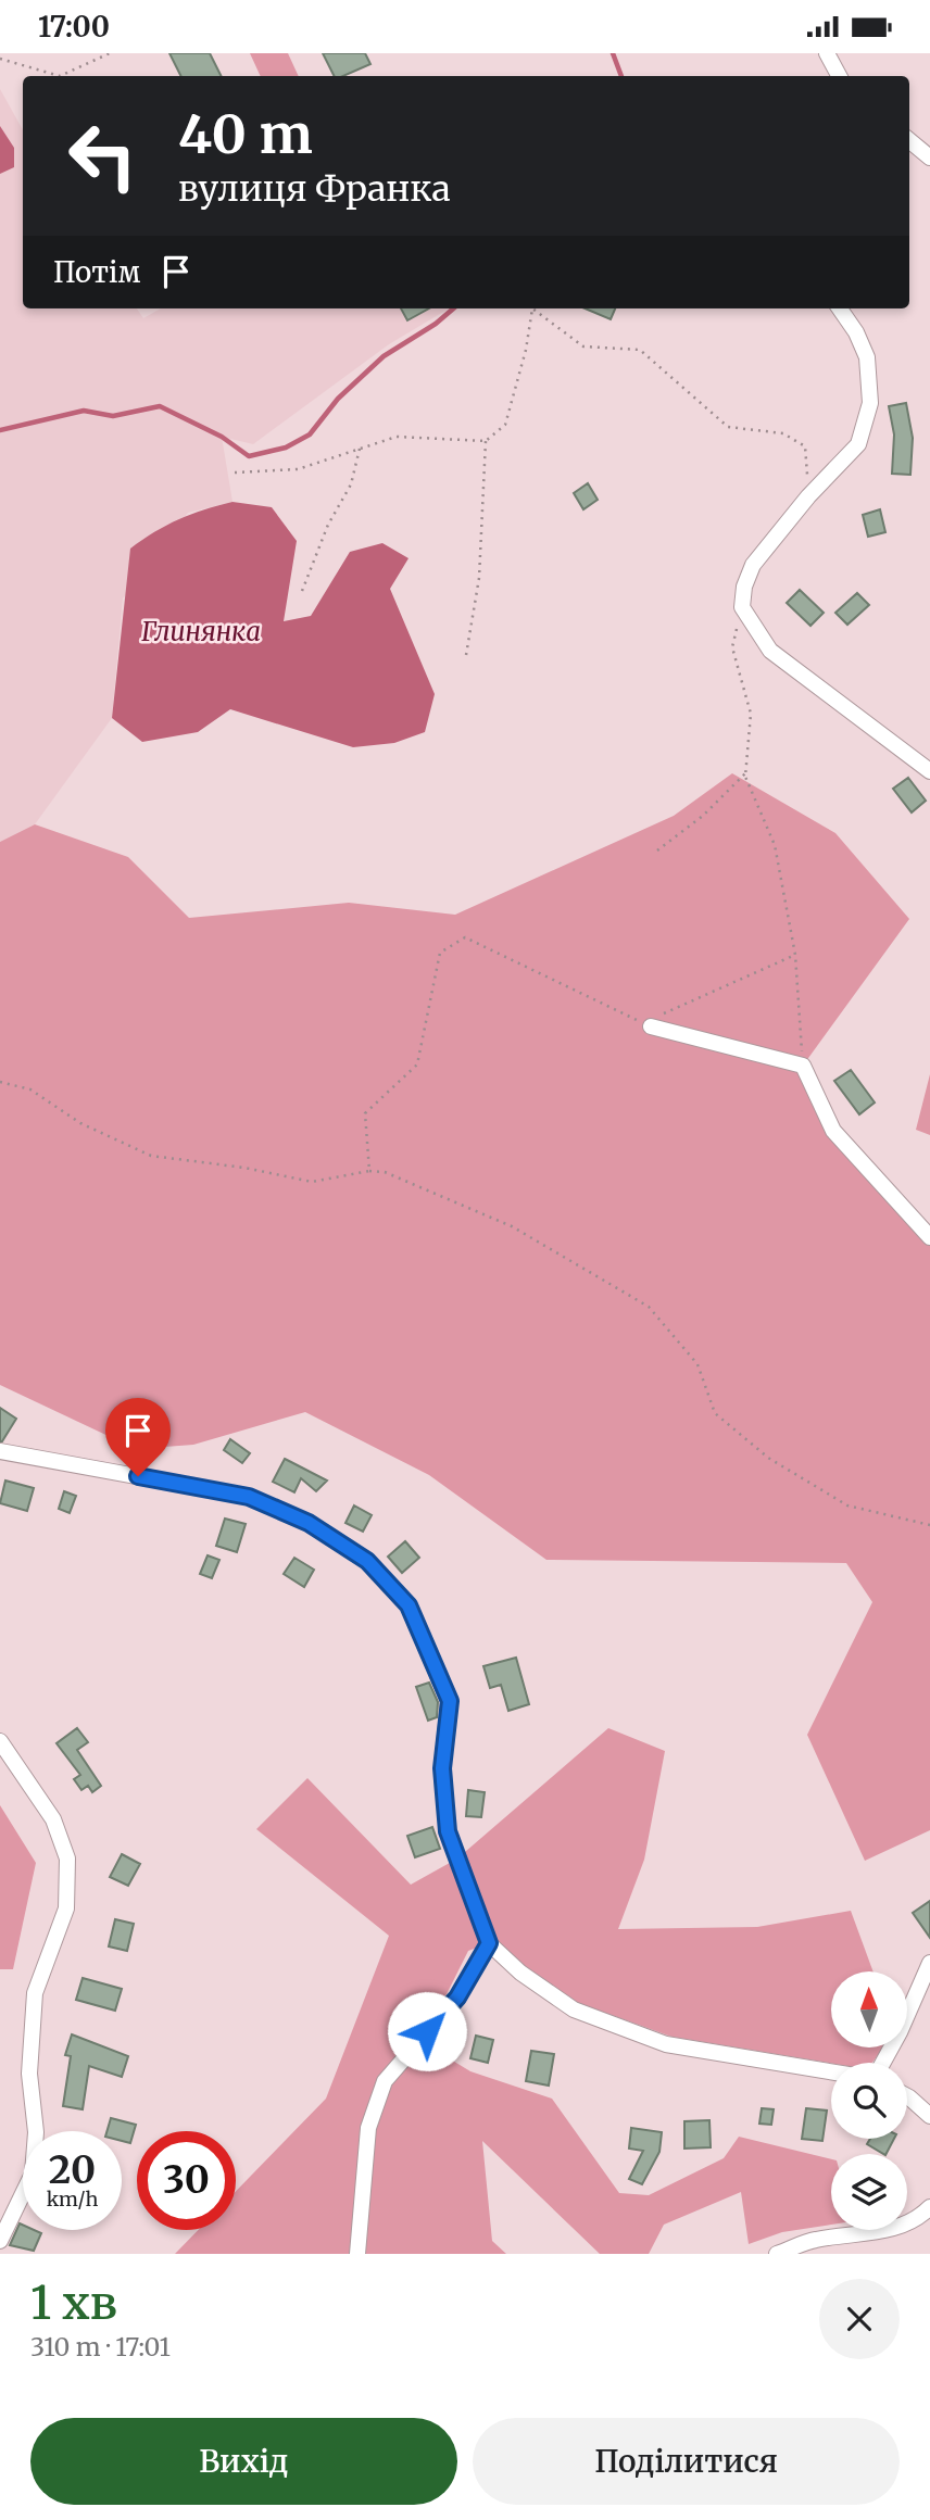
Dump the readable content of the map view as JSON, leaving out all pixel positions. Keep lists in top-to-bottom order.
{
  "water": ["Глинянка"],
  "north": "top",
  "page": {
    "status": "17:00",
    "turn": ["40 m", "вулиця Франка"],
    "then": "Потім",
    "speed": "20 km/h",
    "limit": "30",
    "heading": ["1 хв", "310 m · 17:01"],
    "buttons": ["Вихід", "Поділитися"]
  }
}
